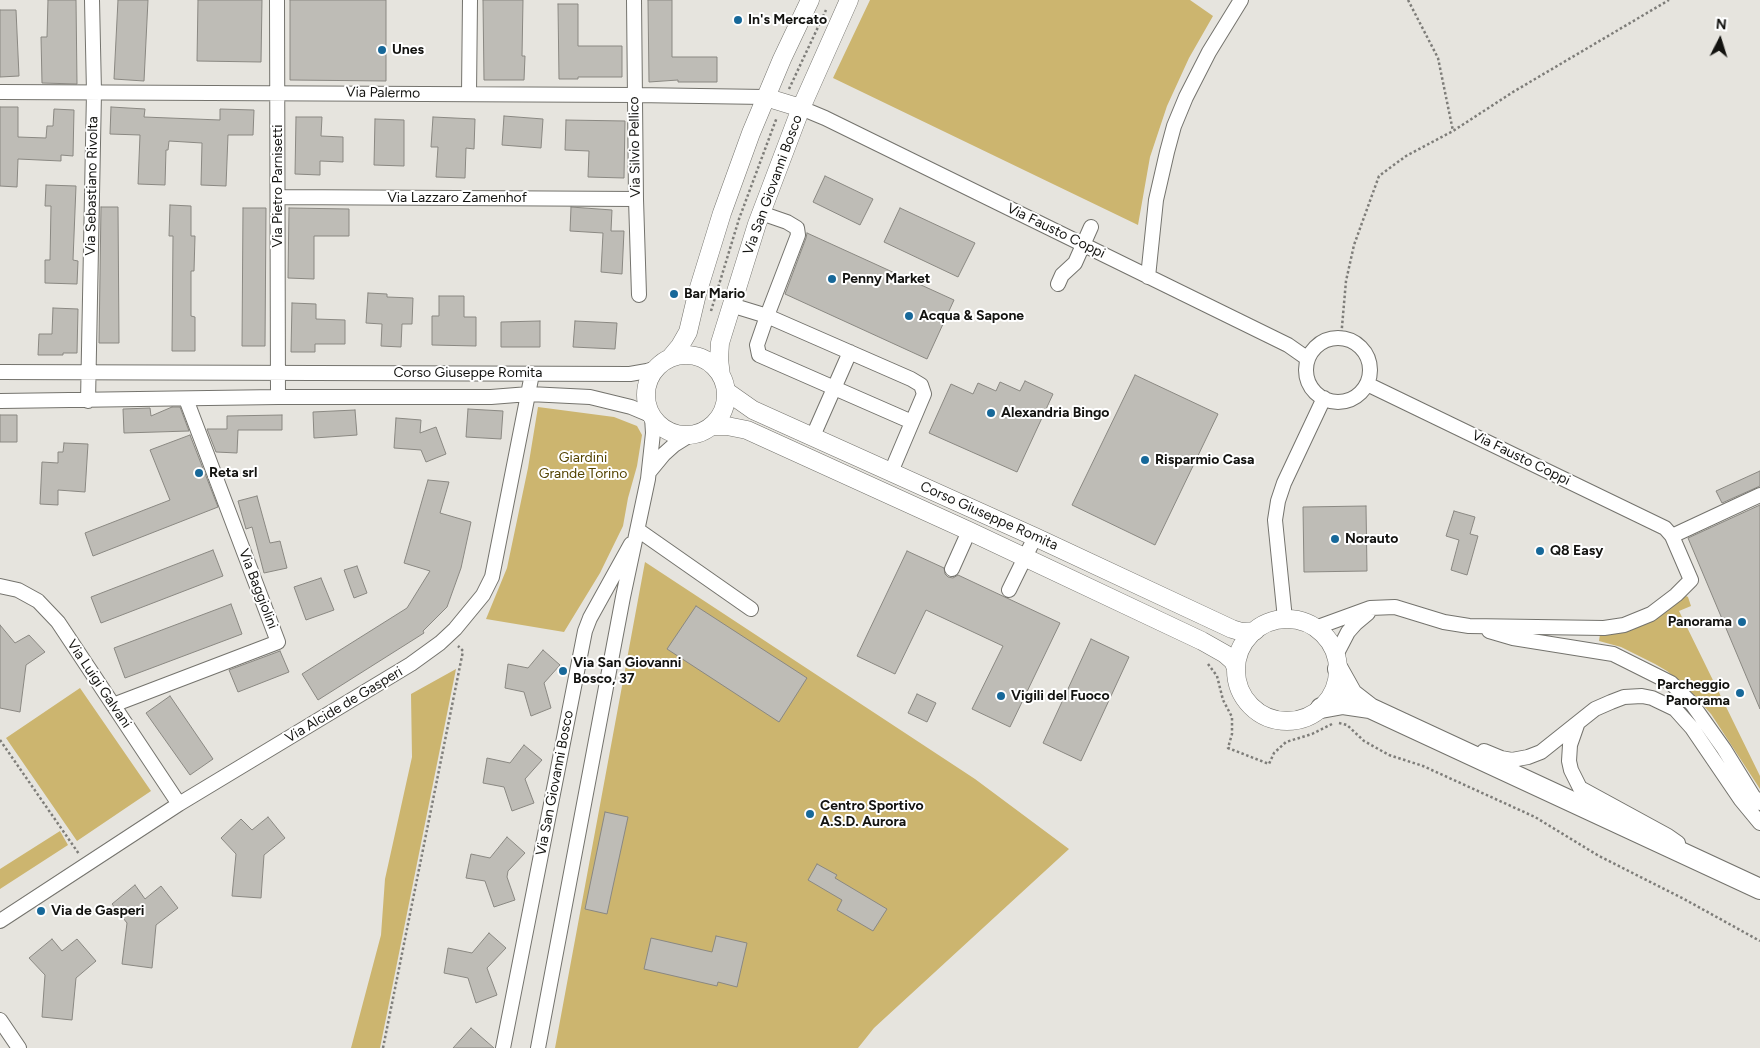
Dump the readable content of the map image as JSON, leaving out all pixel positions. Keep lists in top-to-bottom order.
{
  "streets": {
    "main road": ["Via San Giovanni Bosco", "Corso Giuseppe Romita"],
    "street": [
      "Via Palermo",
      "Via Silvio Pellico",
      "Via Sebastiano Rivolta",
      "Via Pietro Parnisetti",
      "Via Lazzaro Zamenhof",
      "Via Fausto Coppi",
      "Via Baggiolini",
      "Via Luigi Galvani",
      "Via Alcide de Gasperi"
    ]
  },
  "crossings": [
    ["Via Palermo", "Via Silvio Pellico"],
    ["Via Palermo", "Via Sebastiano Rivolta"],
    ["Via Palermo", "Via Pietro Parnisetti"],
    ["Via Silvio Pellico", "Via Lazzaro Zamenhof"],
    ["Via San Giovanni Bosco", "Via Fausto Coppi"],
    ["Via San Giovanni Bosco", "Corso Giuseppe Romita"],
    ["Via Sebastiano Rivolta", "Corso Giuseppe Romita"],
    ["Via Pietro Parnisetti", "Via Lazzaro Zamenhof"],
    ["Via Pietro Parnisetti", "Corso Giuseppe Romita"],
    ["Corso Giuseppe Romita", "Via Baggiolini"],
    ["Corso Giuseppe Romita", "Via Alcide de Gasperi"],
    ["Via Baggiolini", "Via Luigi Galvani"],
    ["Via Luigi Galvani", "Via Alcide de Gasperi"]
  ],
  "parks": ["Giardini Grande Torino"],
  "places": [
    "In's Mercato",
    "Unes",
    "Penny Market",
    "Bar Mario",
    "Acqua & Sapone",
    "Alexandria Bingo",
    "Risparmio Casa",
    "Reta srl",
    "Norauto",
    "Q8 Easy",
    "Panorama",
    "Via San Giovanni Bosco, 37",
    "Parcheggio Panorama",
    "Vigili del Fuoco",
    "Centro Sportivo A.S.D. Aurora",
    "Via de Gasperi"
  ],
  "north": "top"
}
